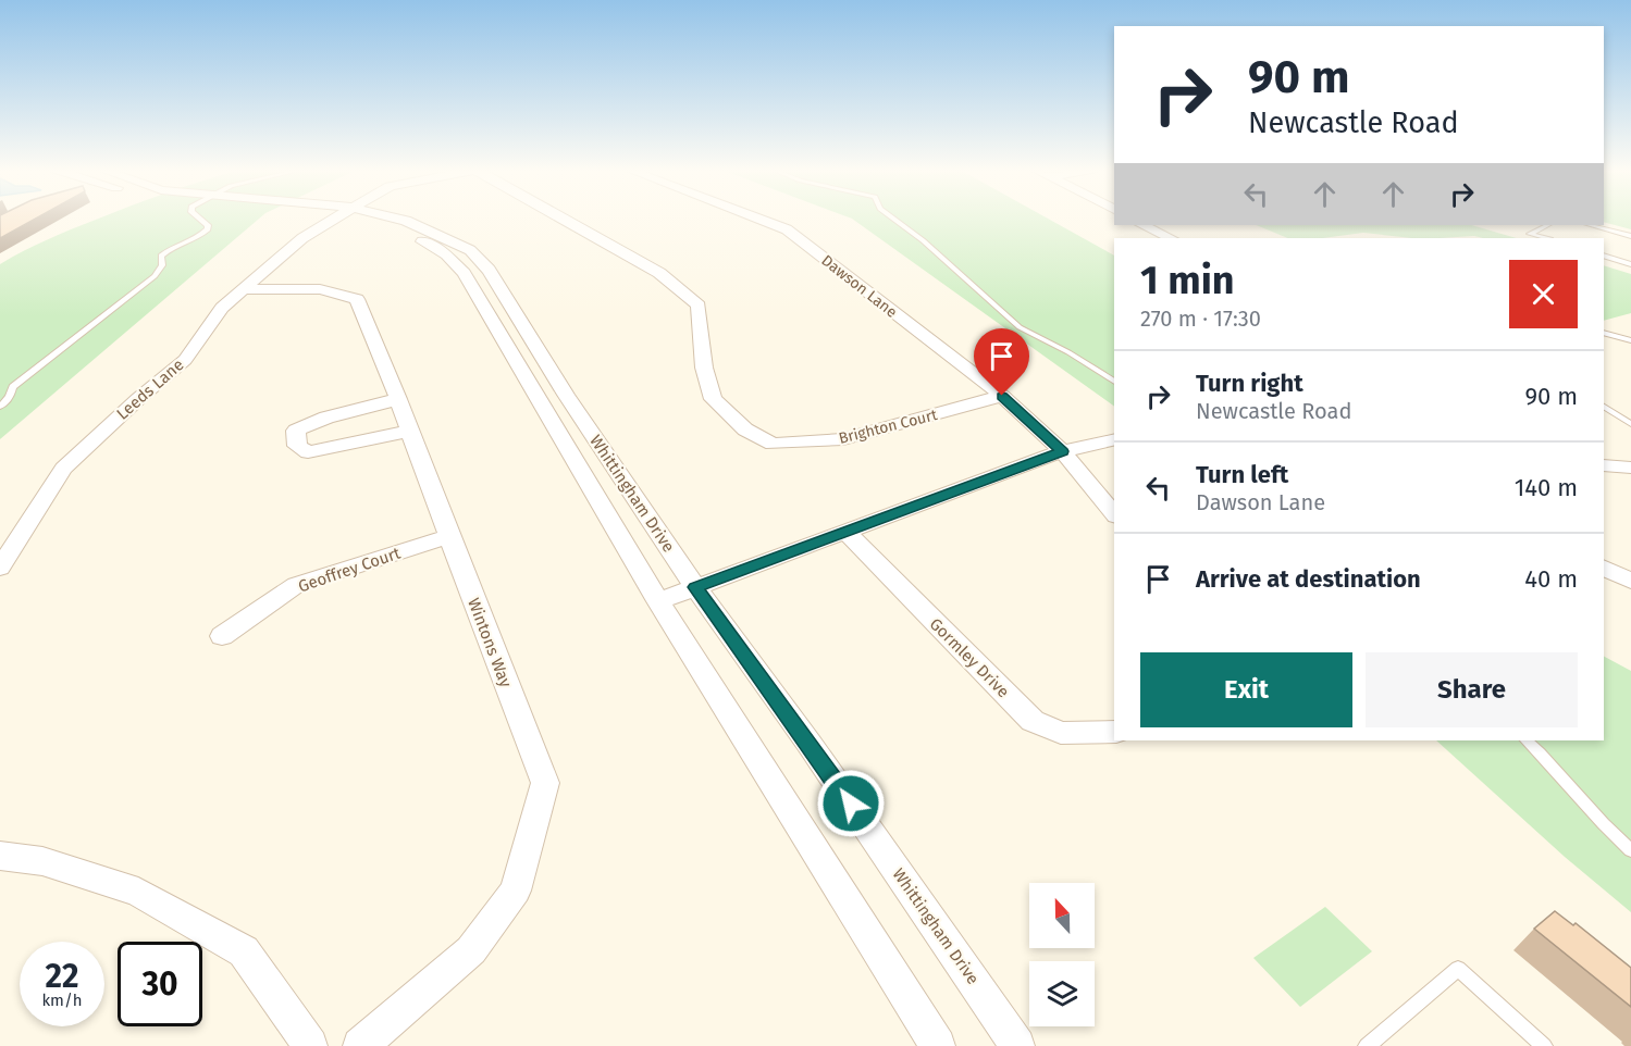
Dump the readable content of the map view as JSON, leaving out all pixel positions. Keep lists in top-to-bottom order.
{
  "streets": {
    "street": [
      "Dawson Lane",
      "Leeds Lane",
      "Brighton Court",
      "Whittingham Drive",
      "Geoffrey Court",
      "Wintons Way",
      "Gormley Drive"
    ]
  },
  "crossings": [
    ["Dawson Lane", "Brighton Court"],
    ["Leeds Lane", "Wintons Way"],
    ["Geoffrey Court", "Wintons Way"]
  ],
  "north": "top",
  "page": {
    "turn": ["90 m", "Newcastle Road"],
    "heading": ["1 min", "270 m · 17:30"],
    "list": [
      {
        "name": "Turn right",
        "note": "Newcastle Road",
        "value": "90 m"
      },
      {
        "name": "Turn left",
        "note": "Dawson Lane",
        "value": "140 m"
      },
      {
        "name": "Arrive at destination",
        "value": "40 m"
      }
    ],
    "buttons": ["Exit", "Share"],
    "speed": "22 km/h",
    "limit": "30"
  }
}
